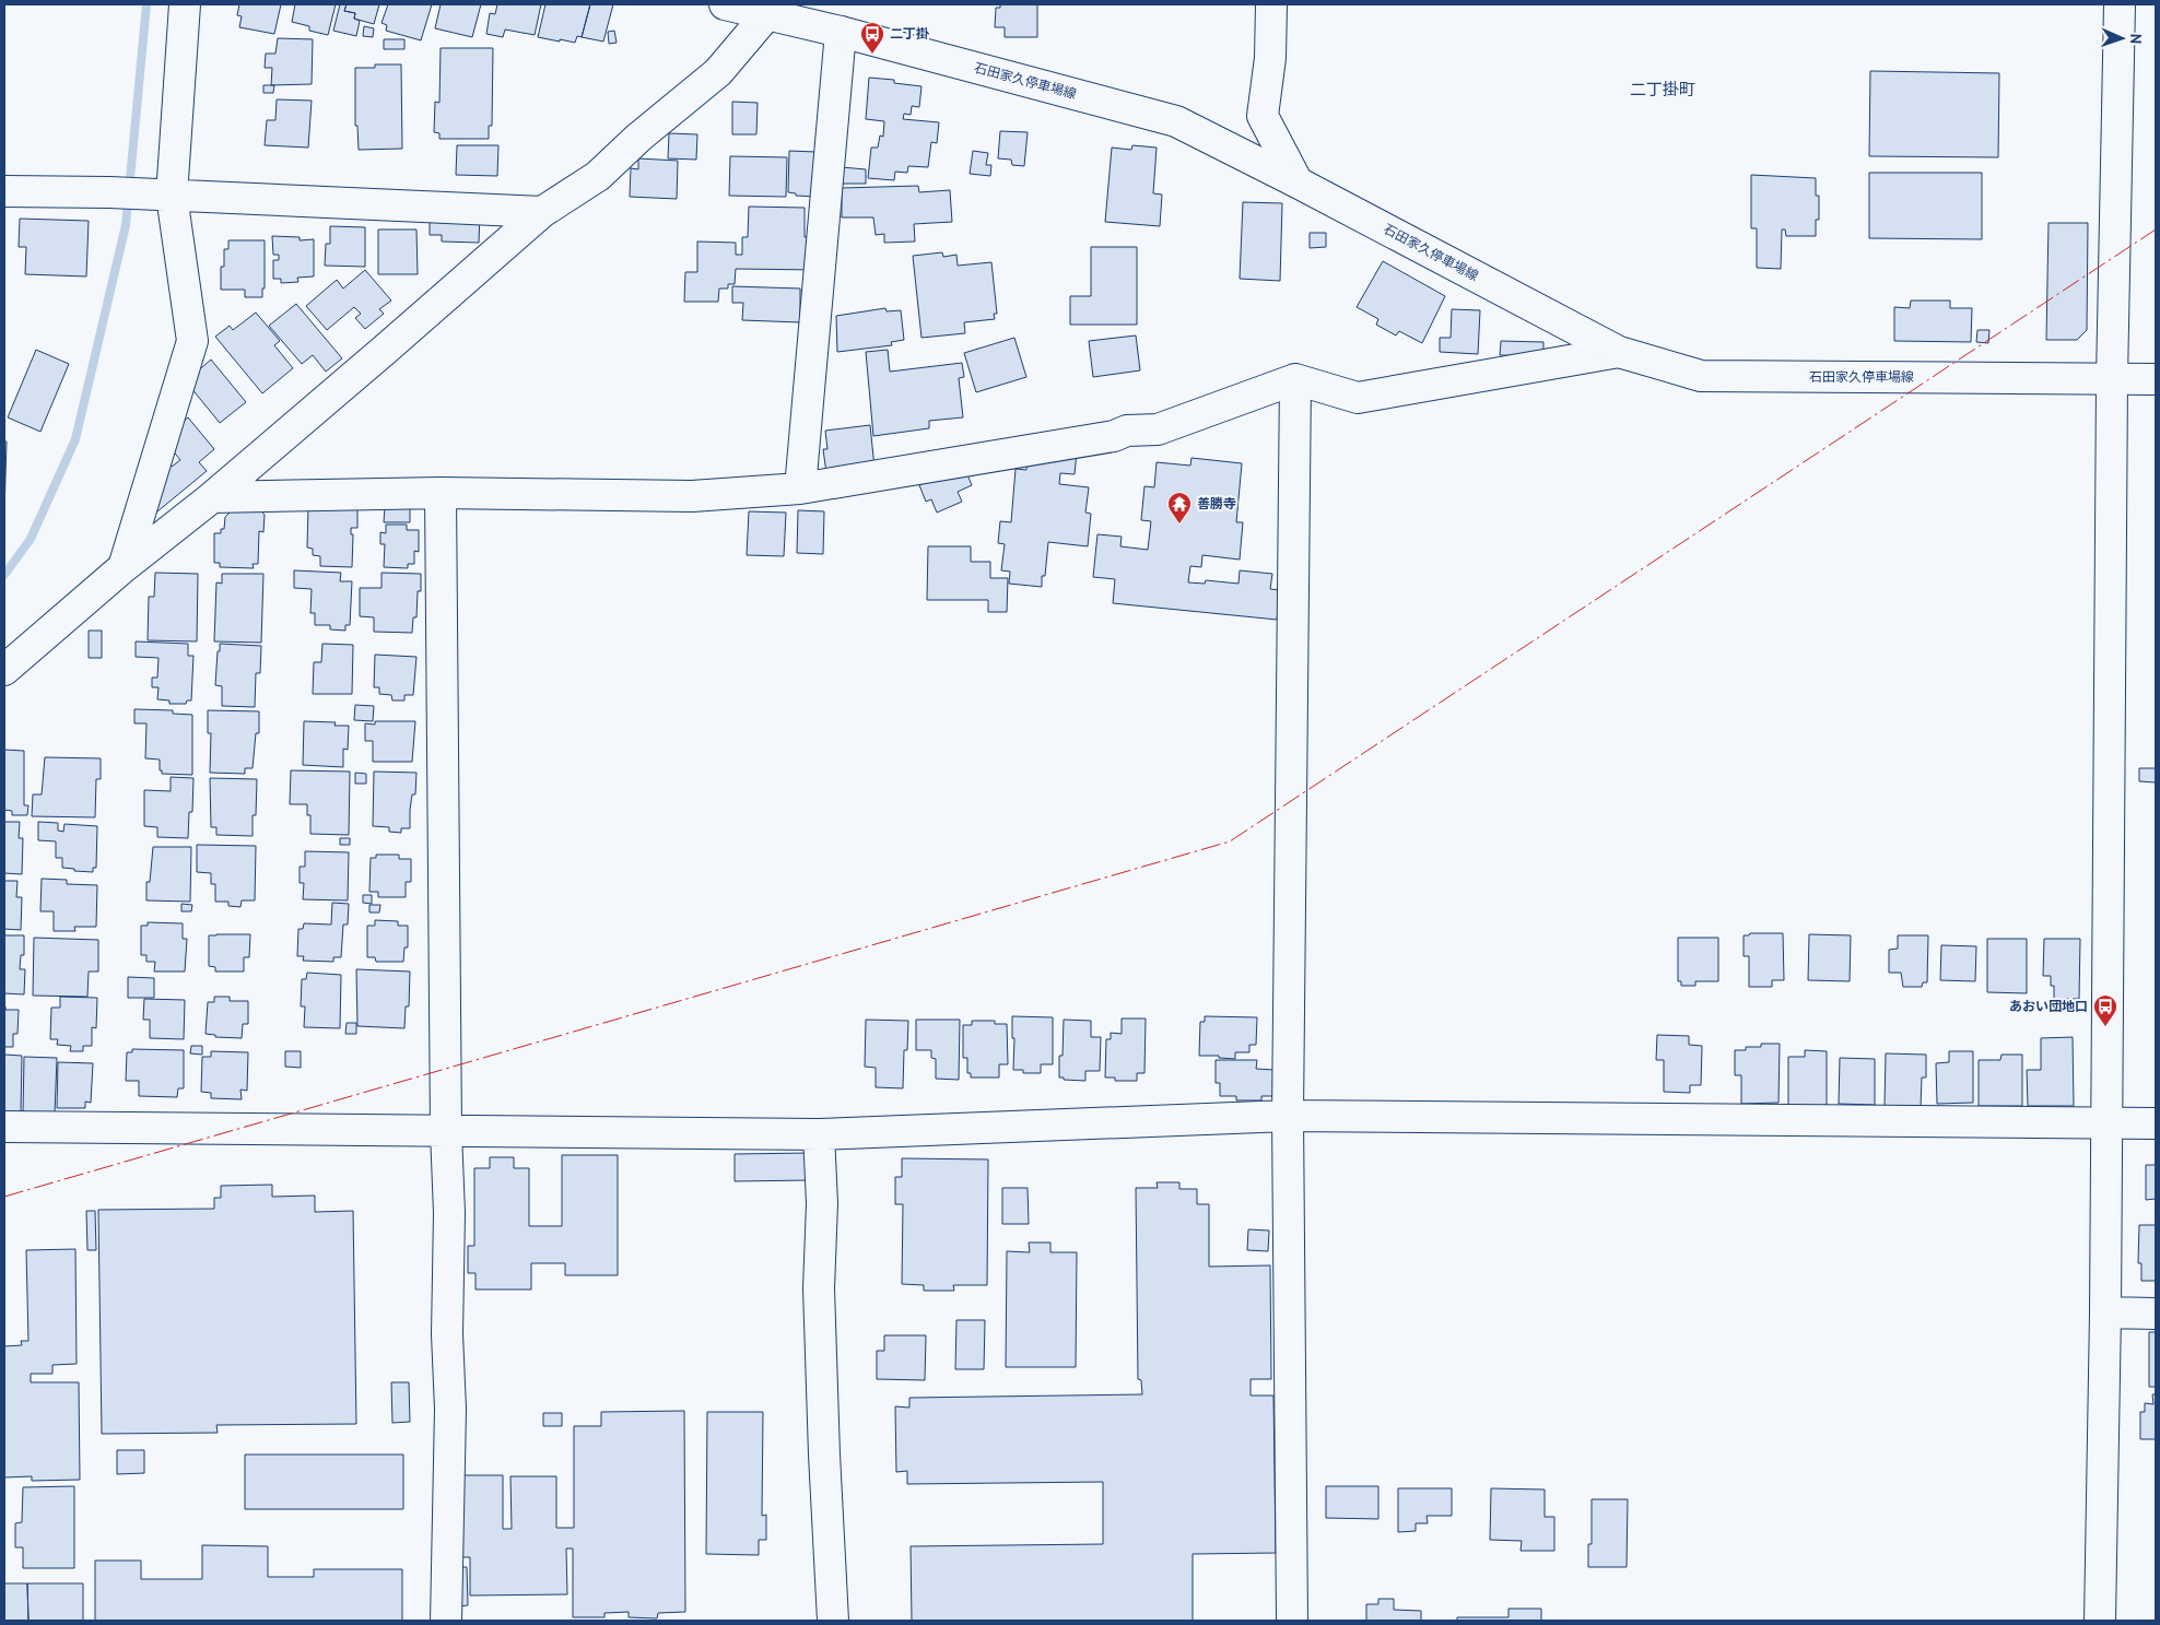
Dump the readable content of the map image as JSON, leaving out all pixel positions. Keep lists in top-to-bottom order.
{
  "streets": {
    "street": ["石田家久停車場線"]
  },
  "districts": ["二丁掛町"],
  "places": {
    "bus stop": ["二丁掛", "あおい団地口"],
    "temple": ["善勝寺"]
  },
  "north": "right"
}
